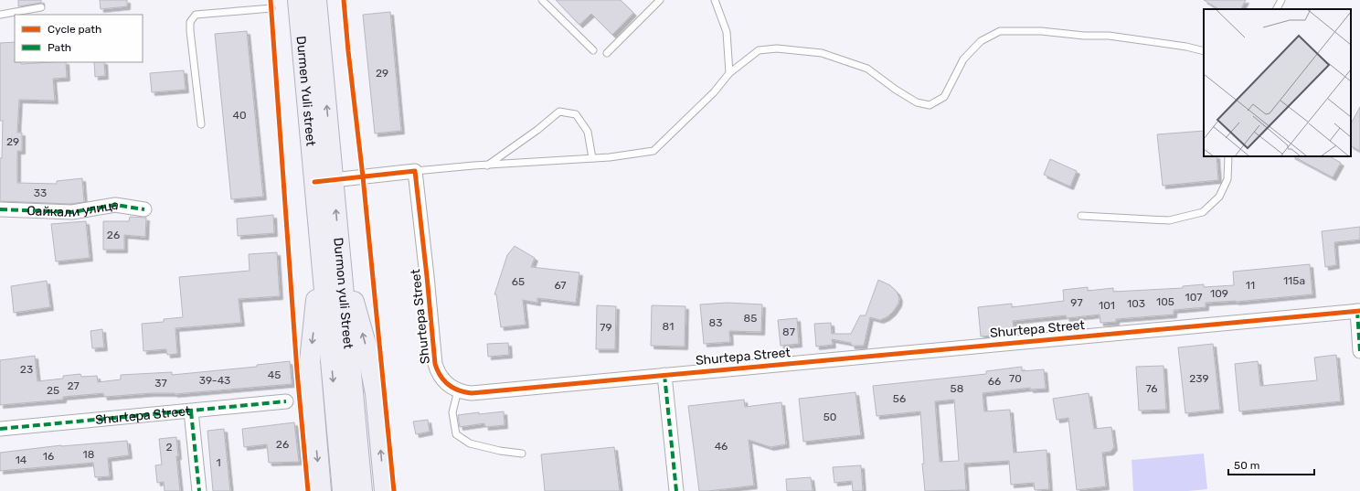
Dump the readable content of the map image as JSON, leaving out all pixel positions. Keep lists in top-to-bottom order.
{
  "streets": {
    "main road": ["Durmen Yuli street", "Durmon yuli Street"],
    "street": ["Сайкали улица", "Shurtepa Street"]
  },
  "crossings": [
    ["Durmen Yuli street", "Durmon yuli Street"]
  ],
  "house_numbers": [
    "29",
    "40",
    "29",
    "33",
    "26",
    "115а",
    "65",
    "67",
    "11",
    "109",
    "107",
    "105",
    "97",
    "103",
    "101",
    "85",
    "83",
    "81",
    "79",
    "87",
    "23",
    "45",
    "70",
    "239",
    "39-43",
    "66",
    "37",
    "27",
    "58",
    "76",
    "25",
    "56",
    "50",
    "26",
    "46",
    "2",
    "18",
    "16",
    "14",
    "1"
  ],
  "legend": ["Cycle path", "Path"],
  "scale_bar": "50 m"
}
